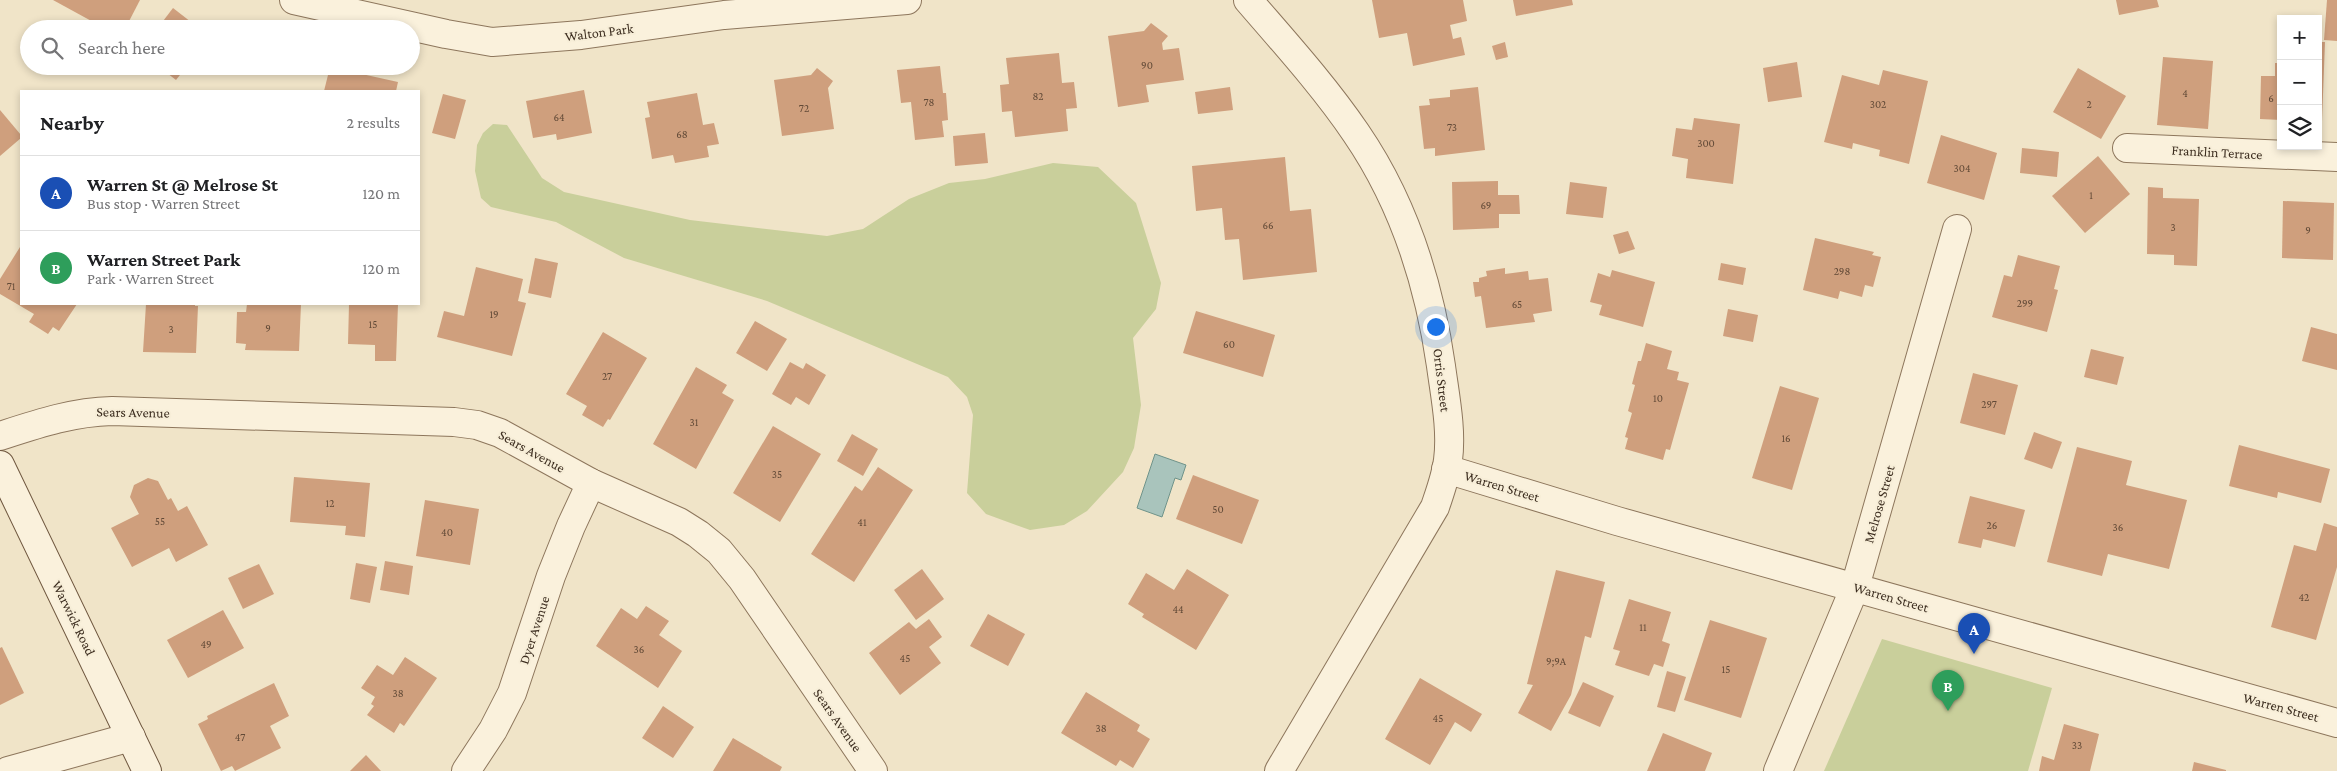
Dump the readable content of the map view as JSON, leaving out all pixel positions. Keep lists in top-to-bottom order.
{
  "streets": {
    "street": [
      "Walton Park",
      "Franklin Terrace",
      "Orris Street",
      "Sears Avenue",
      "Warren Street",
      "Melrose Street",
      "Warwick Road",
      "Dyer Avenue"
    ]
  },
  "crossings": [
    ["Orris Street", "Warren Street"],
    ["Sears Avenue", "Dyer Avenue"],
    ["Warren Street", "Melrose Street"]
  ],
  "house_numbers": [
    "90",
    "4",
    "82",
    "6",
    "78",
    "302",
    "2",
    "72",
    "64",
    "73",
    "68",
    "300",
    "304",
    "1",
    "69",
    "66",
    "3",
    "9",
    "298",
    "71",
    "299",
    "65",
    "19",
    "15",
    "9",
    "3",
    "60",
    "27",
    "10",
    "297",
    "31",
    "16",
    "35",
    "12",
    "50",
    "55",
    "41",
    "26",
    "36",
    "40",
    "42",
    "44",
    "11",
    "49",
    "36",
    "45",
    "9;9A",
    "15",
    "38",
    "45",
    "38",
    "47",
    "33"
  ],
  "page": {
    "map_buttons": ["+", "−"],
    "search": "Search here",
    "heading": ["Nearby", "2 results"],
    "list": [
      {
        "mark": "A",
        "name": "Warren St @ Melrose St",
        "note": "Bus stop · Warren Street",
        "value": "120 m"
      },
      {
        "mark": "B",
        "name": "Warren Street Park",
        "note": "Park · Warren Street",
        "value": "120 m"
      }
    ],
    "pins": ["A", "B"]
  }
}
